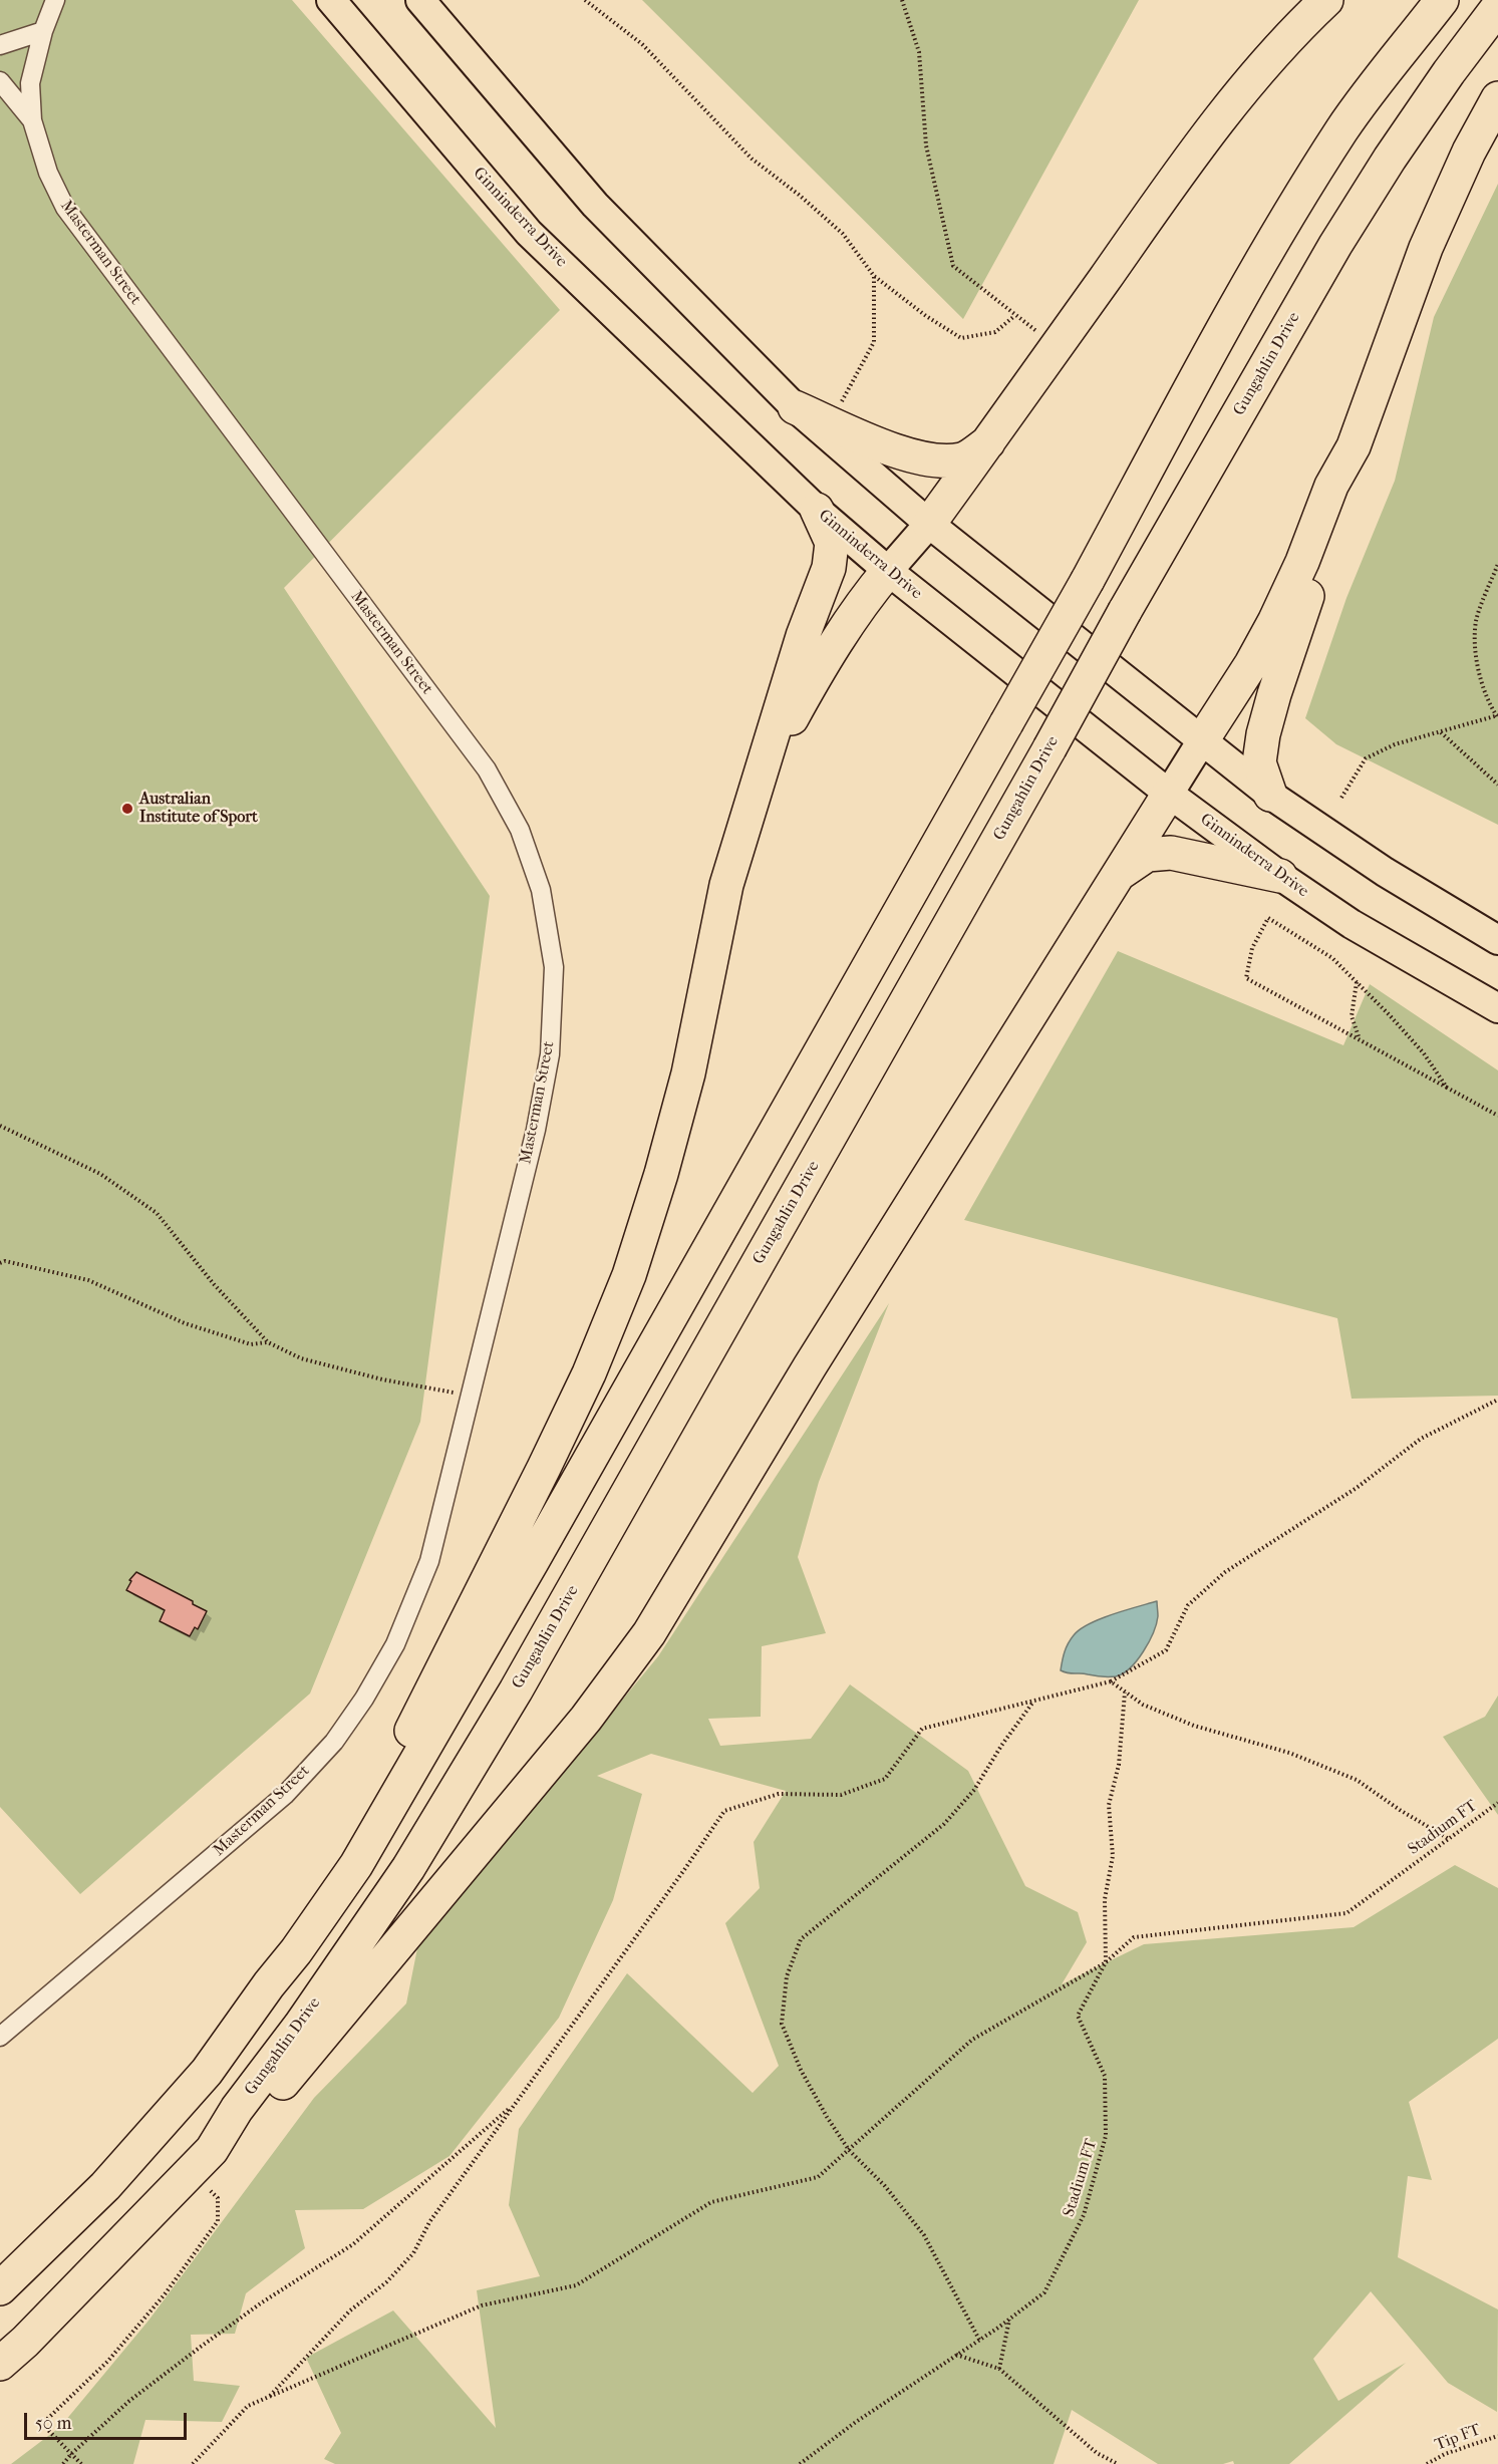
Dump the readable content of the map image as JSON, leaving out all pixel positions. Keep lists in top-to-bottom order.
{
  "streets": {
    "highway": ["Gungahlin Drive"],
    "main road": ["Ginninderra Drive"],
    "street": ["Masterman Street"],
    "path": ["Stadium FT", "Tip FT"]
  },
  "places": ["Australian Institute of Sport"],
  "scale_bar": "50 m"
}
